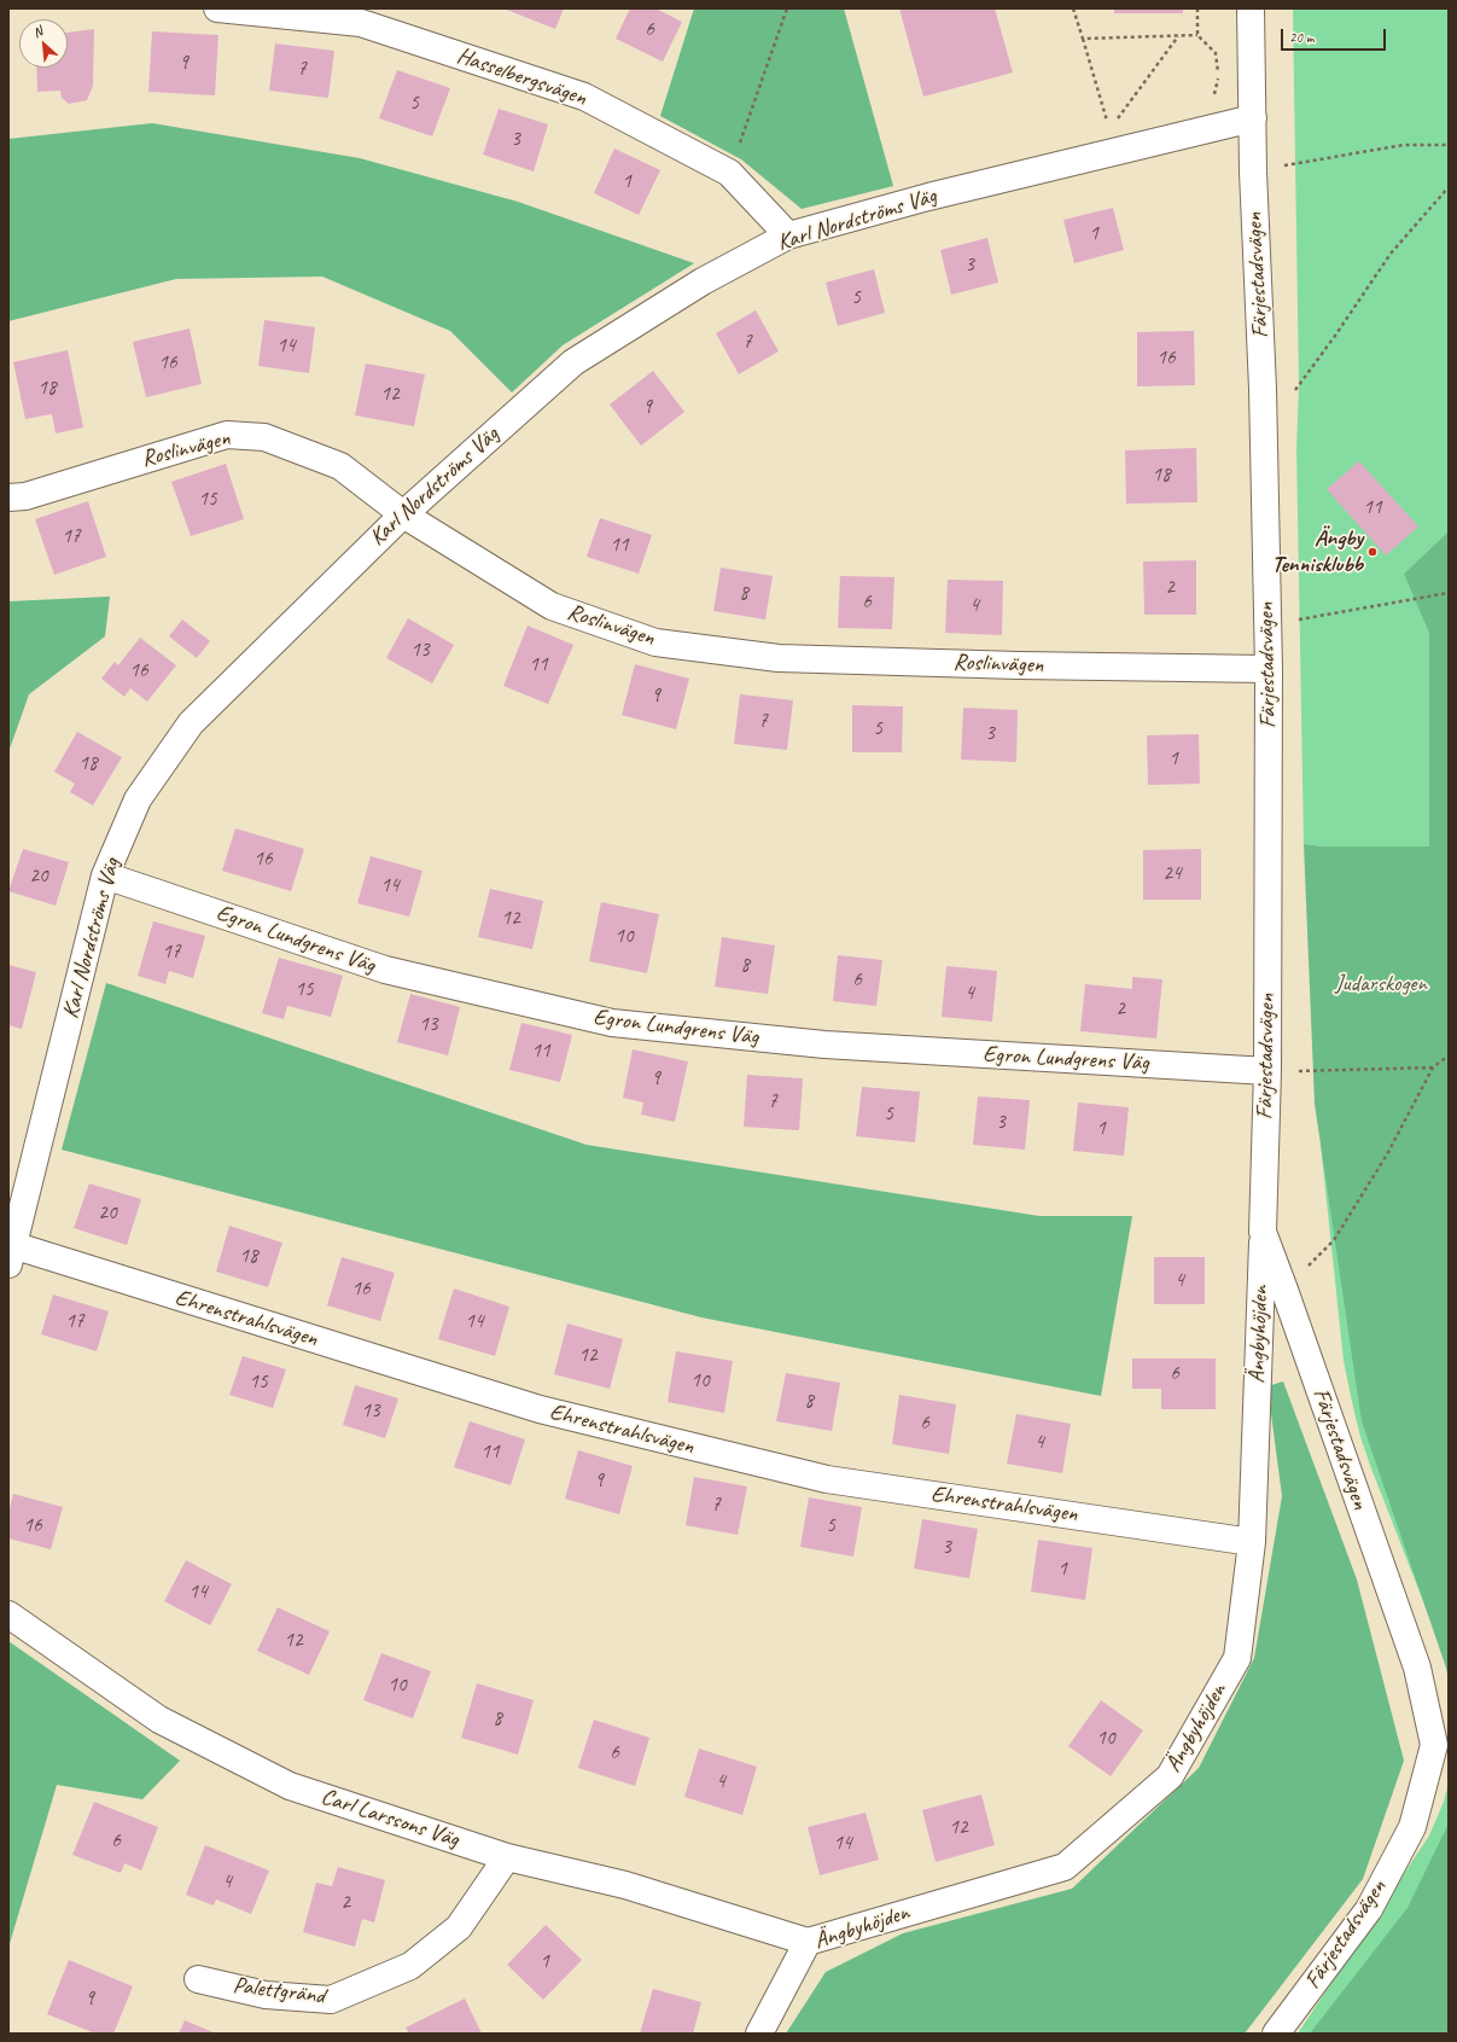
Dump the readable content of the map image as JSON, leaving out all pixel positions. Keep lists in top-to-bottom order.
{
  "streets": {
    "street": [
      "Hasselbergsvägen",
      "Karl Nordströms Väg",
      "Färjestadsvägen",
      "Roslinvägen",
      "Egron Lundgrens Väg",
      "Ehrenstrahlsvägen",
      "Ängbyhöjden",
      "Carl Larssons Väg",
      "Palettgränd"
    ]
  },
  "crossings": [
    ["Hasselbergsvägen", "Karl Nordströms Väg"],
    ["Karl Nordströms Väg", "Färjestadsvägen"],
    ["Karl Nordströms Väg", "Roslinvägen"],
    ["Karl Nordströms Väg", "Egron Lundgrens Väg"],
    ["Karl Nordströms Väg", "Ehrenstrahlsvägen"],
    ["Färjestadsvägen", "Roslinvägen"],
    ["Färjestadsvägen", "Egron Lundgrens Väg"],
    ["Färjestadsvägen", "Ängbyhöjden"],
    ["Ehrenstrahlsvägen", "Ängbyhöjden"],
    ["Ängbyhöjden", "Carl Larssons Väg"],
    ["Carl Larssons Väg", "Palettgränd"]
  ],
  "parks": ["Judarskogen"],
  "places": ["Ängby Tennisklubb"],
  "house_numbers": [
    "6",
    "9",
    "7",
    "5",
    "3",
    "1",
    "1",
    "3",
    "5",
    "7",
    "14",
    "16",
    "16",
    "18",
    "12",
    "9",
    "18",
    "15",
    "11",
    "17",
    "11",
    "2",
    "8",
    "6",
    "4",
    "13",
    "11",
    "16",
    "9",
    "7",
    "5",
    "3",
    "1",
    "18",
    "16",
    "24",
    "20",
    "14",
    "12",
    "10",
    "17",
    "8",
    "6",
    "15",
    "4",
    "2",
    "13",
    "11",
    "9",
    "7",
    "5",
    "3",
    "1",
    "20",
    "18",
    "4",
    "16",
    "17",
    "14",
    "12",
    "6",
    "10",
    "15",
    "8",
    "13",
    "6",
    "4",
    "11",
    "9",
    "7",
    "16",
    "5",
    "3",
    "1",
    "14",
    "12",
    "10",
    "8",
    "10",
    "6",
    "4",
    "12",
    "6",
    "14",
    "4",
    "2",
    "1",
    "9"
  ],
  "scale_bar": "20 m",
  "north": "top left"
}
